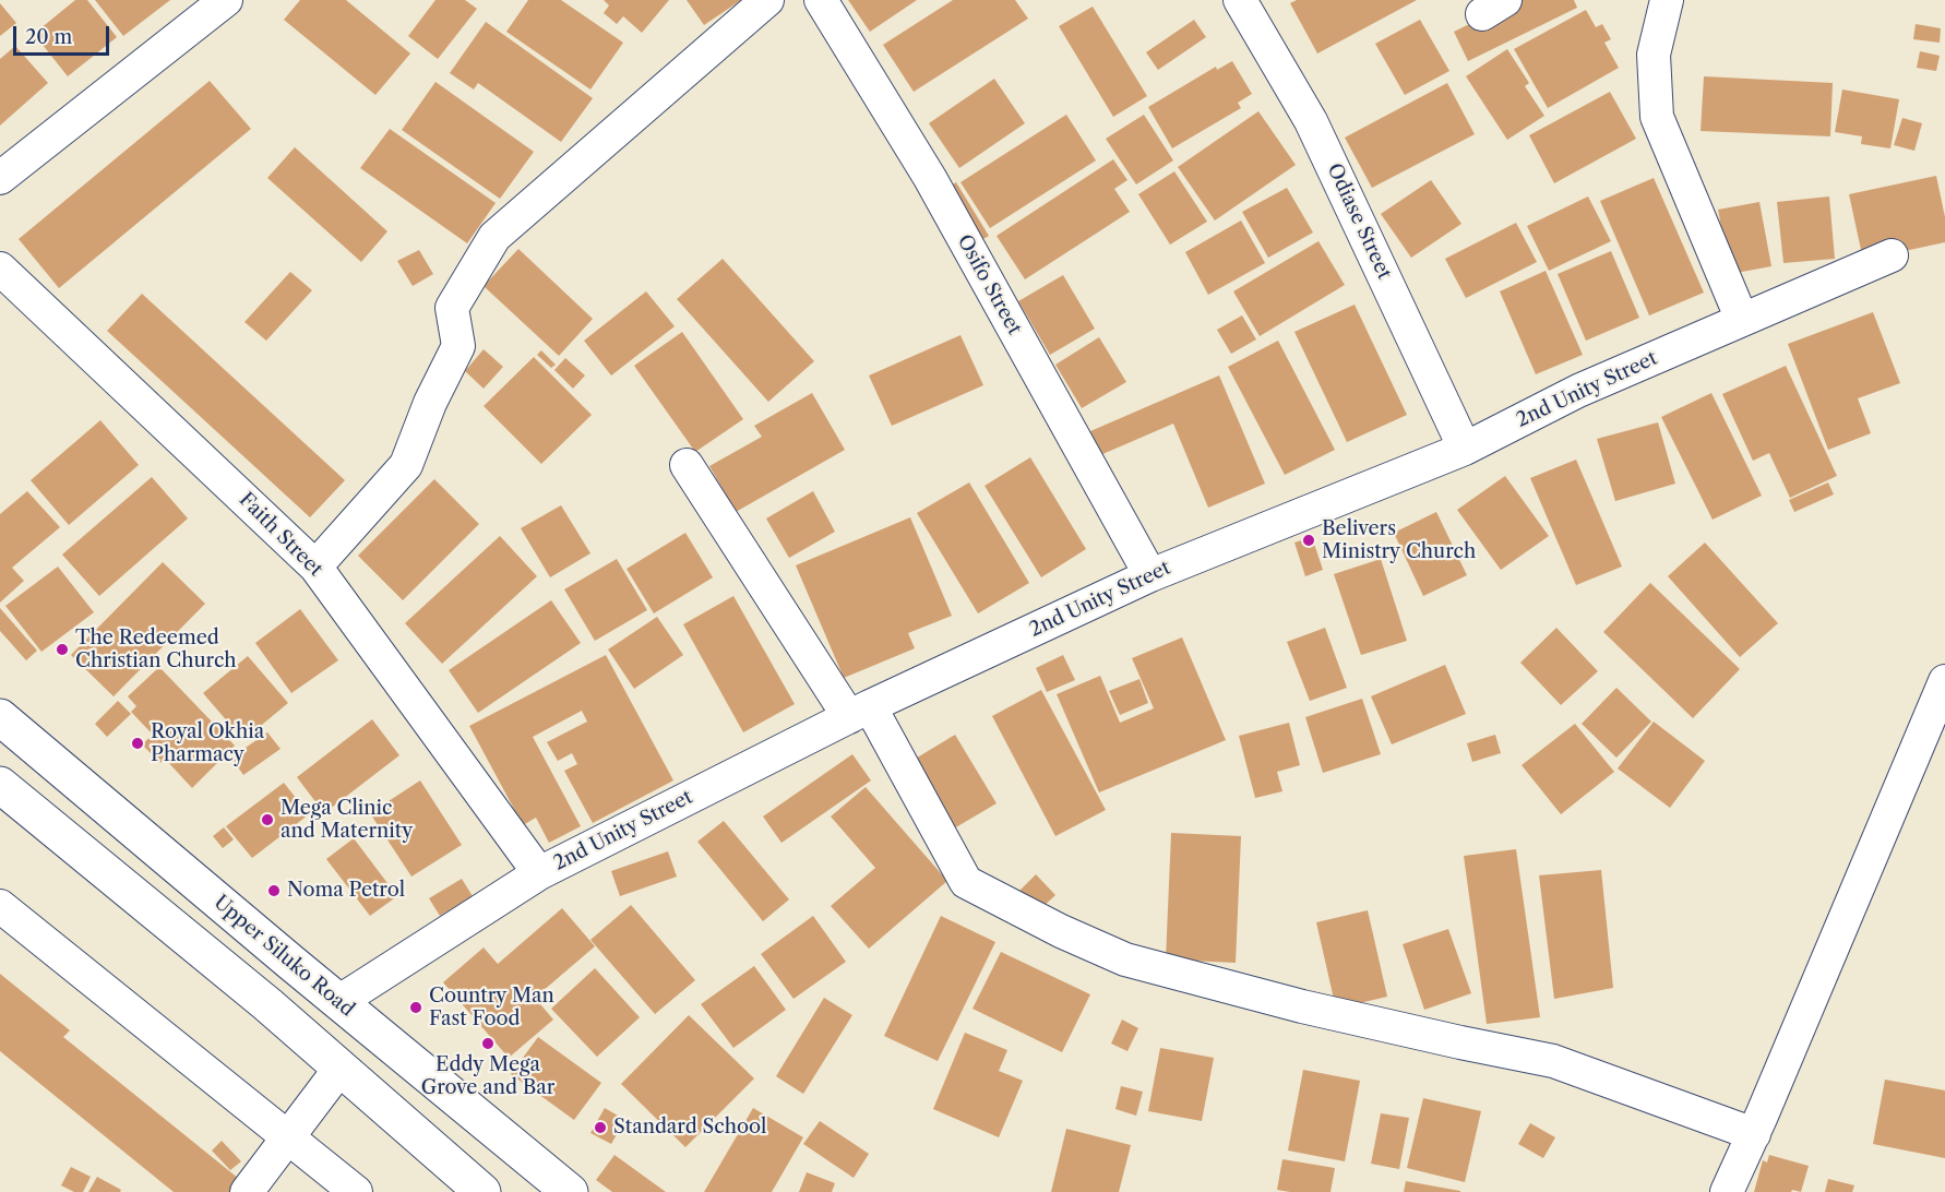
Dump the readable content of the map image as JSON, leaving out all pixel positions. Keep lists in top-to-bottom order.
{
  "streets": {
    "main road": ["Upper Siluko Road"],
    "street": [
      "Odiase Street",
      "Osifo Street",
      "2nd Unity Street",
      "Faith Street"
    ]
  },
  "crossings": [
    ["Odiase Street", "2nd Unity Street"],
    ["Osifo Street", "2nd Unity Street"],
    ["2nd Unity Street", "Faith Street"],
    ["2nd Unity Street", "Upper Siluko Road"]
  ],
  "places": [
    "Belivers Ministry Church",
    "The Redeemed Christian Church",
    "Royal Okhia Pharmacy",
    "Mega Clinic and Maternity",
    "Noma Petrol",
    "Country Man Fast Food",
    "Eddy Mega Grove and Bar",
    "Standard School"
  ],
  "scale_bar": "20 m"
}
